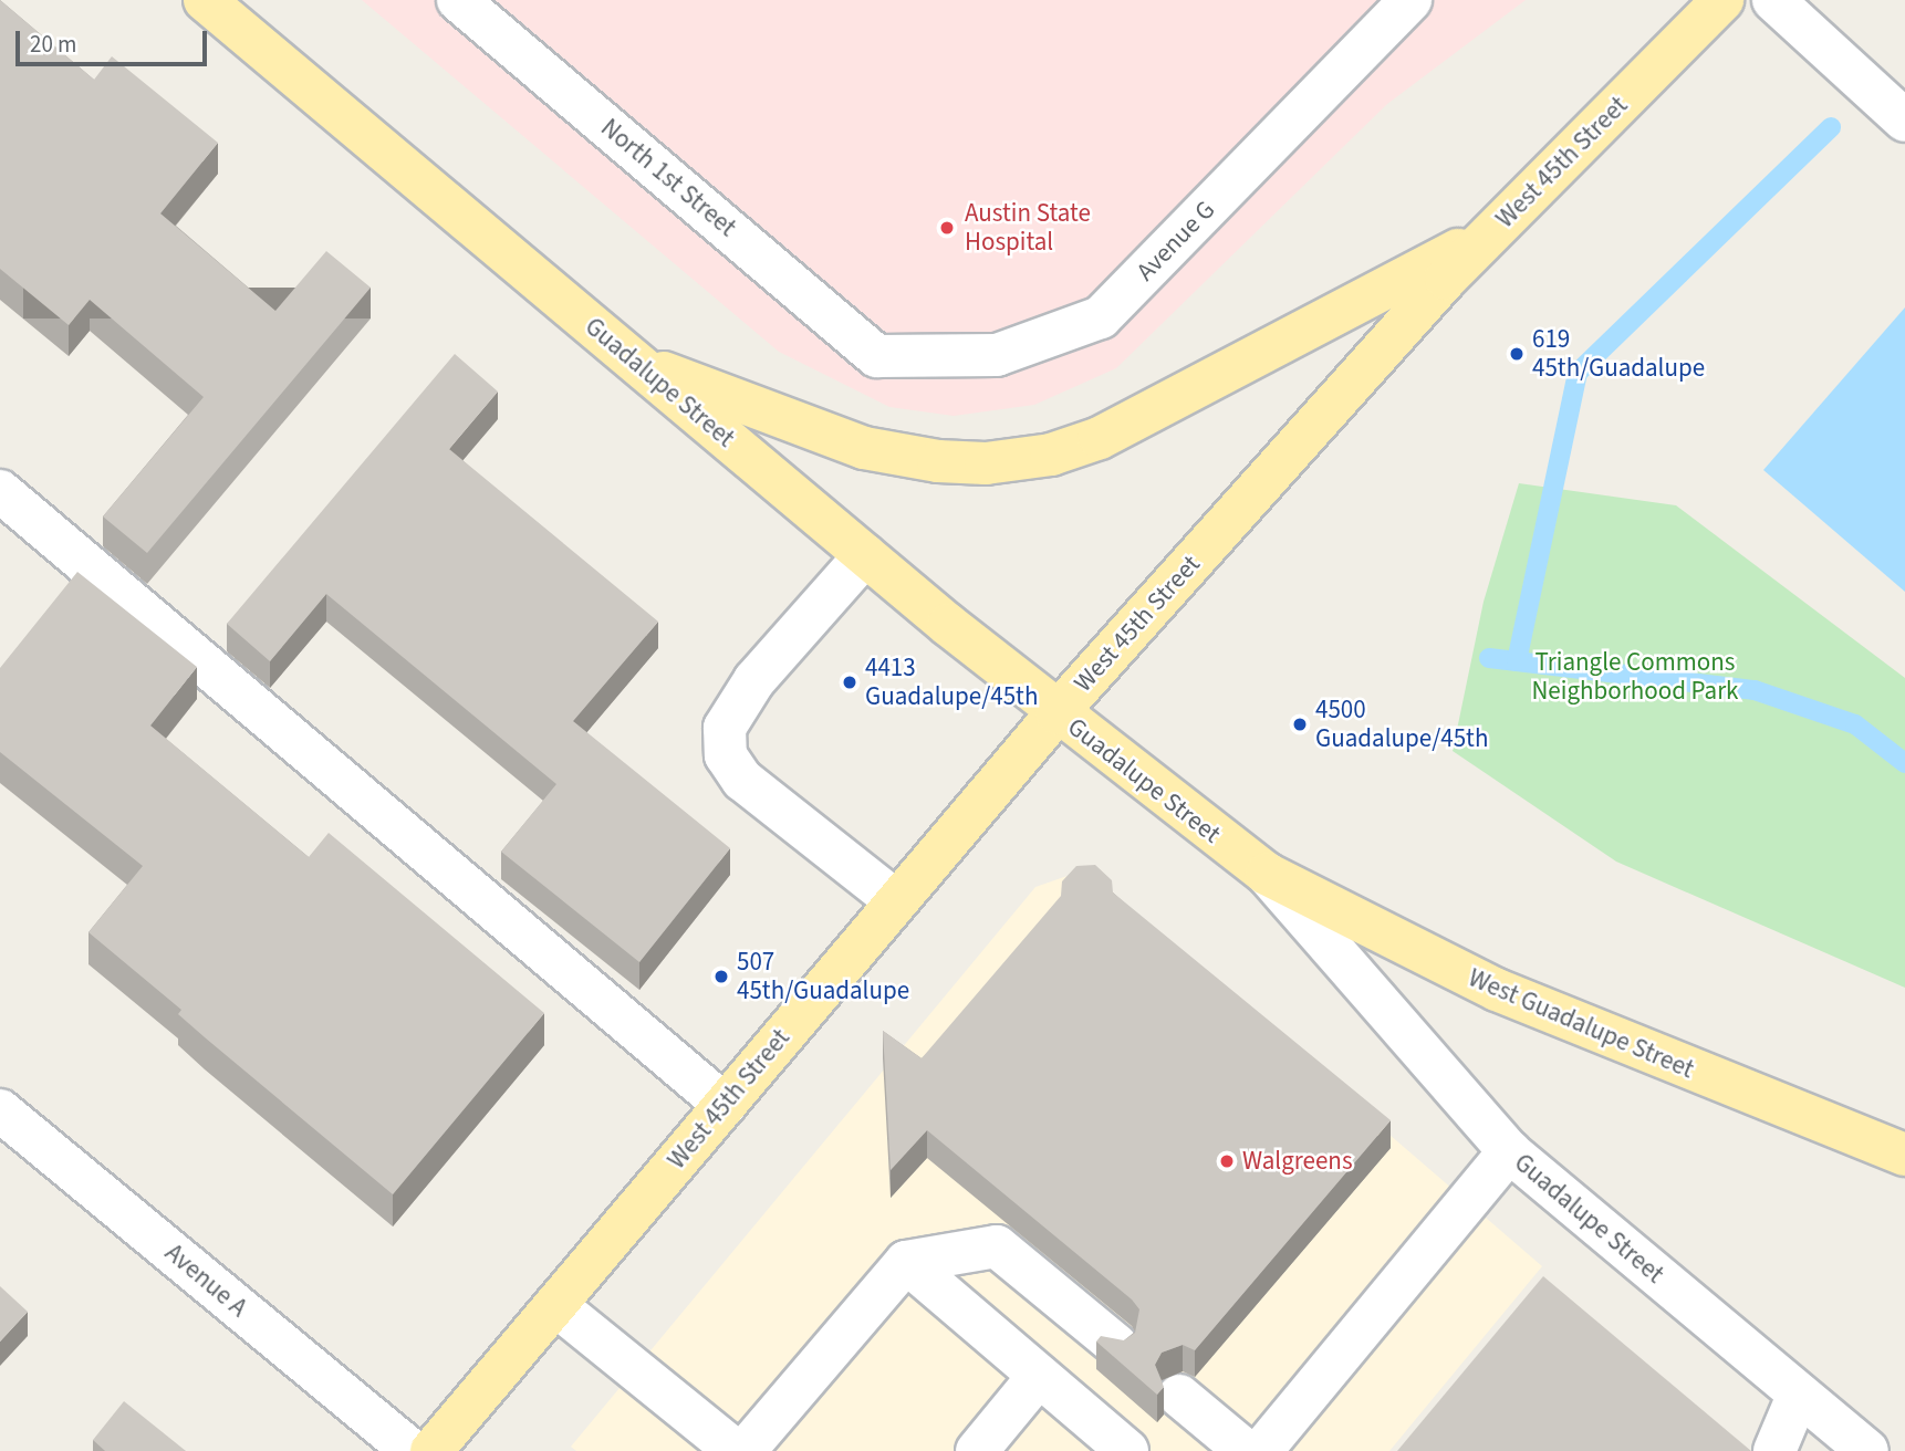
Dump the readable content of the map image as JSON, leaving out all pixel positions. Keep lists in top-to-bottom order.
{
  "streets": {
    "main road": ["West 45th Street", "Guadalupe Street", "West Guadalupe Street"],
    "street": ["North 1st Street", "Avenue G", "Avenue A"]
  },
  "crossings": [
    ["West 45th Street", "Guadalupe Street"],
    ["North 1st Street", "Avenue G"],
    ["Guadalupe Street", "West Guadalupe Street"]
  ],
  "parks": ["Triangle Commons Neighborhood Park"],
  "places": [
    "Austin State Hospital",
    "619 45th/Guadalupe",
    "4413 Guadalupe/45th",
    "4500 Guadalupe/45th",
    "507 45th/Guadalupe",
    "Walgreens"
  ],
  "scale_bar": "20 m"
}
